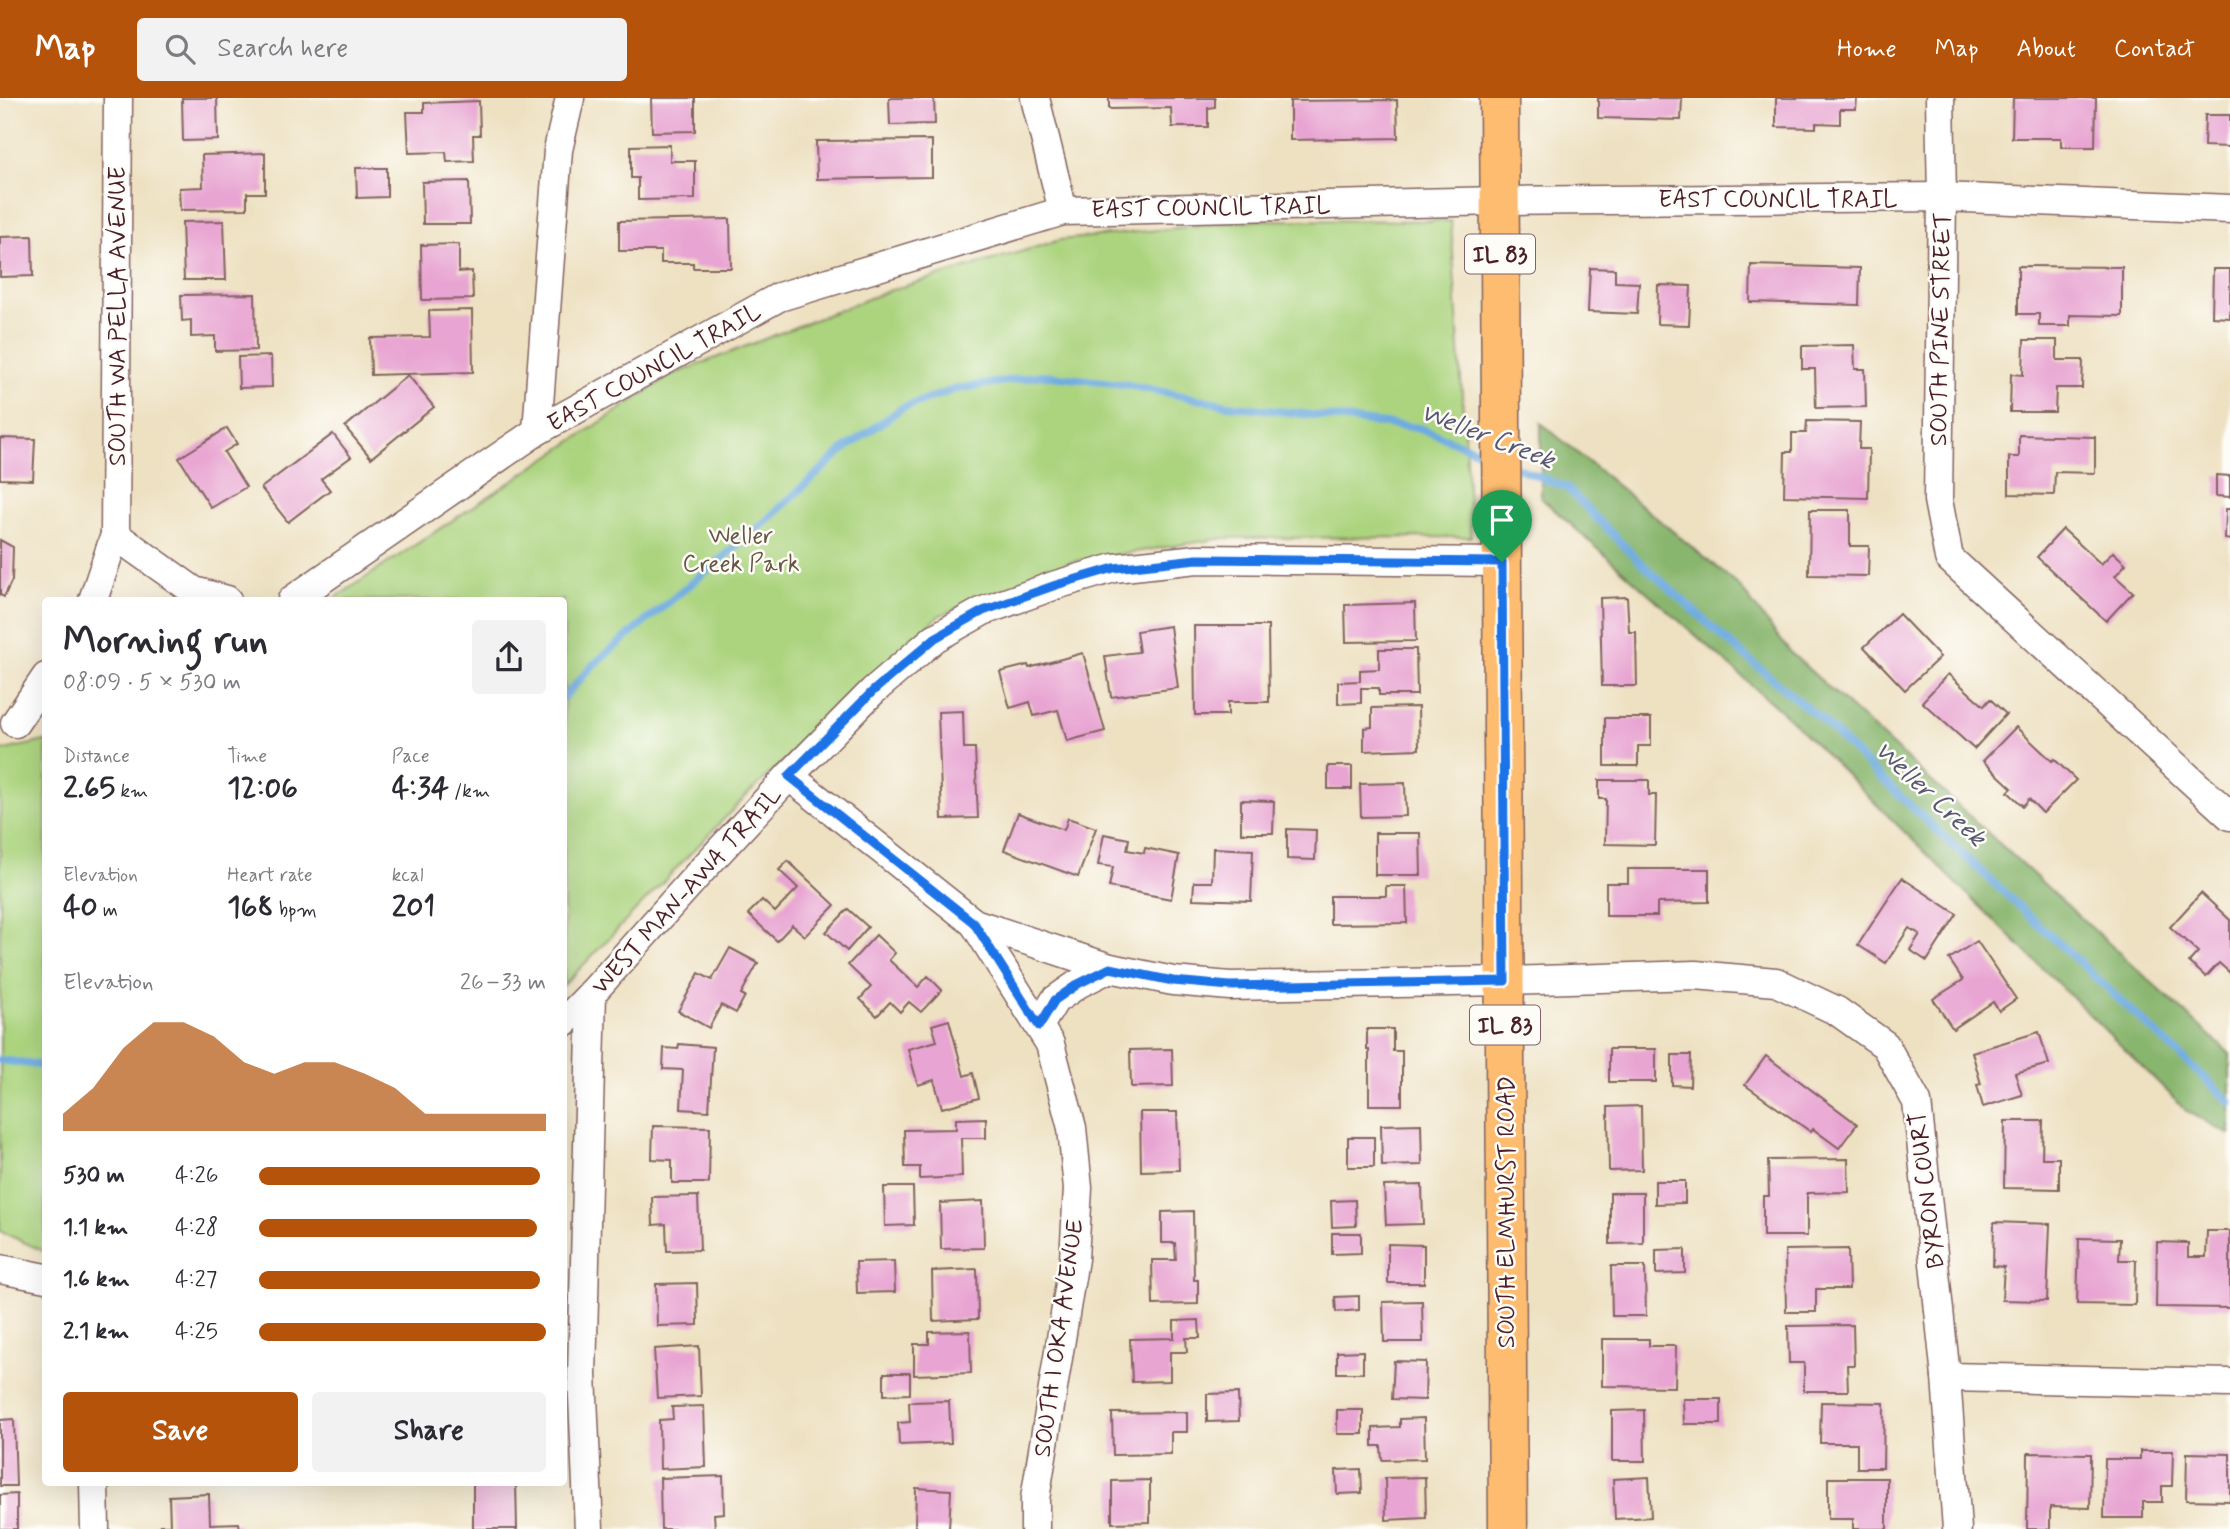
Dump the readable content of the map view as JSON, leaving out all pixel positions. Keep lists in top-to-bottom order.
{
  "streets": {
    "main road": ["IL 83", "SOUTH ELMHURST ROAD"],
    "street": [
      "EAST COUNCIL TRAIL",
      "SOUTH WA PELLA AVENUE",
      "SOUTH PINE STREET",
      "WEST MAN-AWA TRAIL",
      "BYRON COURT",
      "SOUTH I OKA AVENUE"
    ]
  },
  "crossings": [
    ["EAST COUNCIL TRAIL", "SOUTH PINE STREET"],
    ["EAST COUNCIL TRAIL", "SOUTH ELMHURST ROAD"],
    ["WEST MAN-AWA TRAIL", "SOUTH ELMHURST ROAD"],
    ["BYRON COURT", "SOUTH ELMHURST ROAD"],
    ["BYRON COURT", "SOUTH I OKA AVENUE"]
  ],
  "water": ["Weller Creek"],
  "parks": ["Weller Creek Park"],
  "page": {
    "header": "Map",
    "search": "Search here",
    "nav": [
      "Home",
      "Map",
      "About",
      "Contact"
    ],
    "heading": ["Morning run", "08:09 · 5 × 530 m"],
    "stats": [
      ["Distance", "2.65 km"],
      ["Time", "12:06"],
      ["Pace", "4:34 /km"],
      ["Elevation", "40 m"],
      ["Heart rate", "168 bpm"],
      ["kcal", "201"]
    ],
    "chart": ["Elevation", "26–33 m"],
    "list": [
      {
        "name": "530 m",
        "note": "4:26"
      },
      {
        "name": "1.1 km",
        "note": "4:28"
      },
      {
        "name": "1.6 km",
        "note": "4:27"
      },
      {
        "name": "2.1 km",
        "note": "4:25"
      }
    ],
    "buttons": ["Save", "Share"]
  }
}
